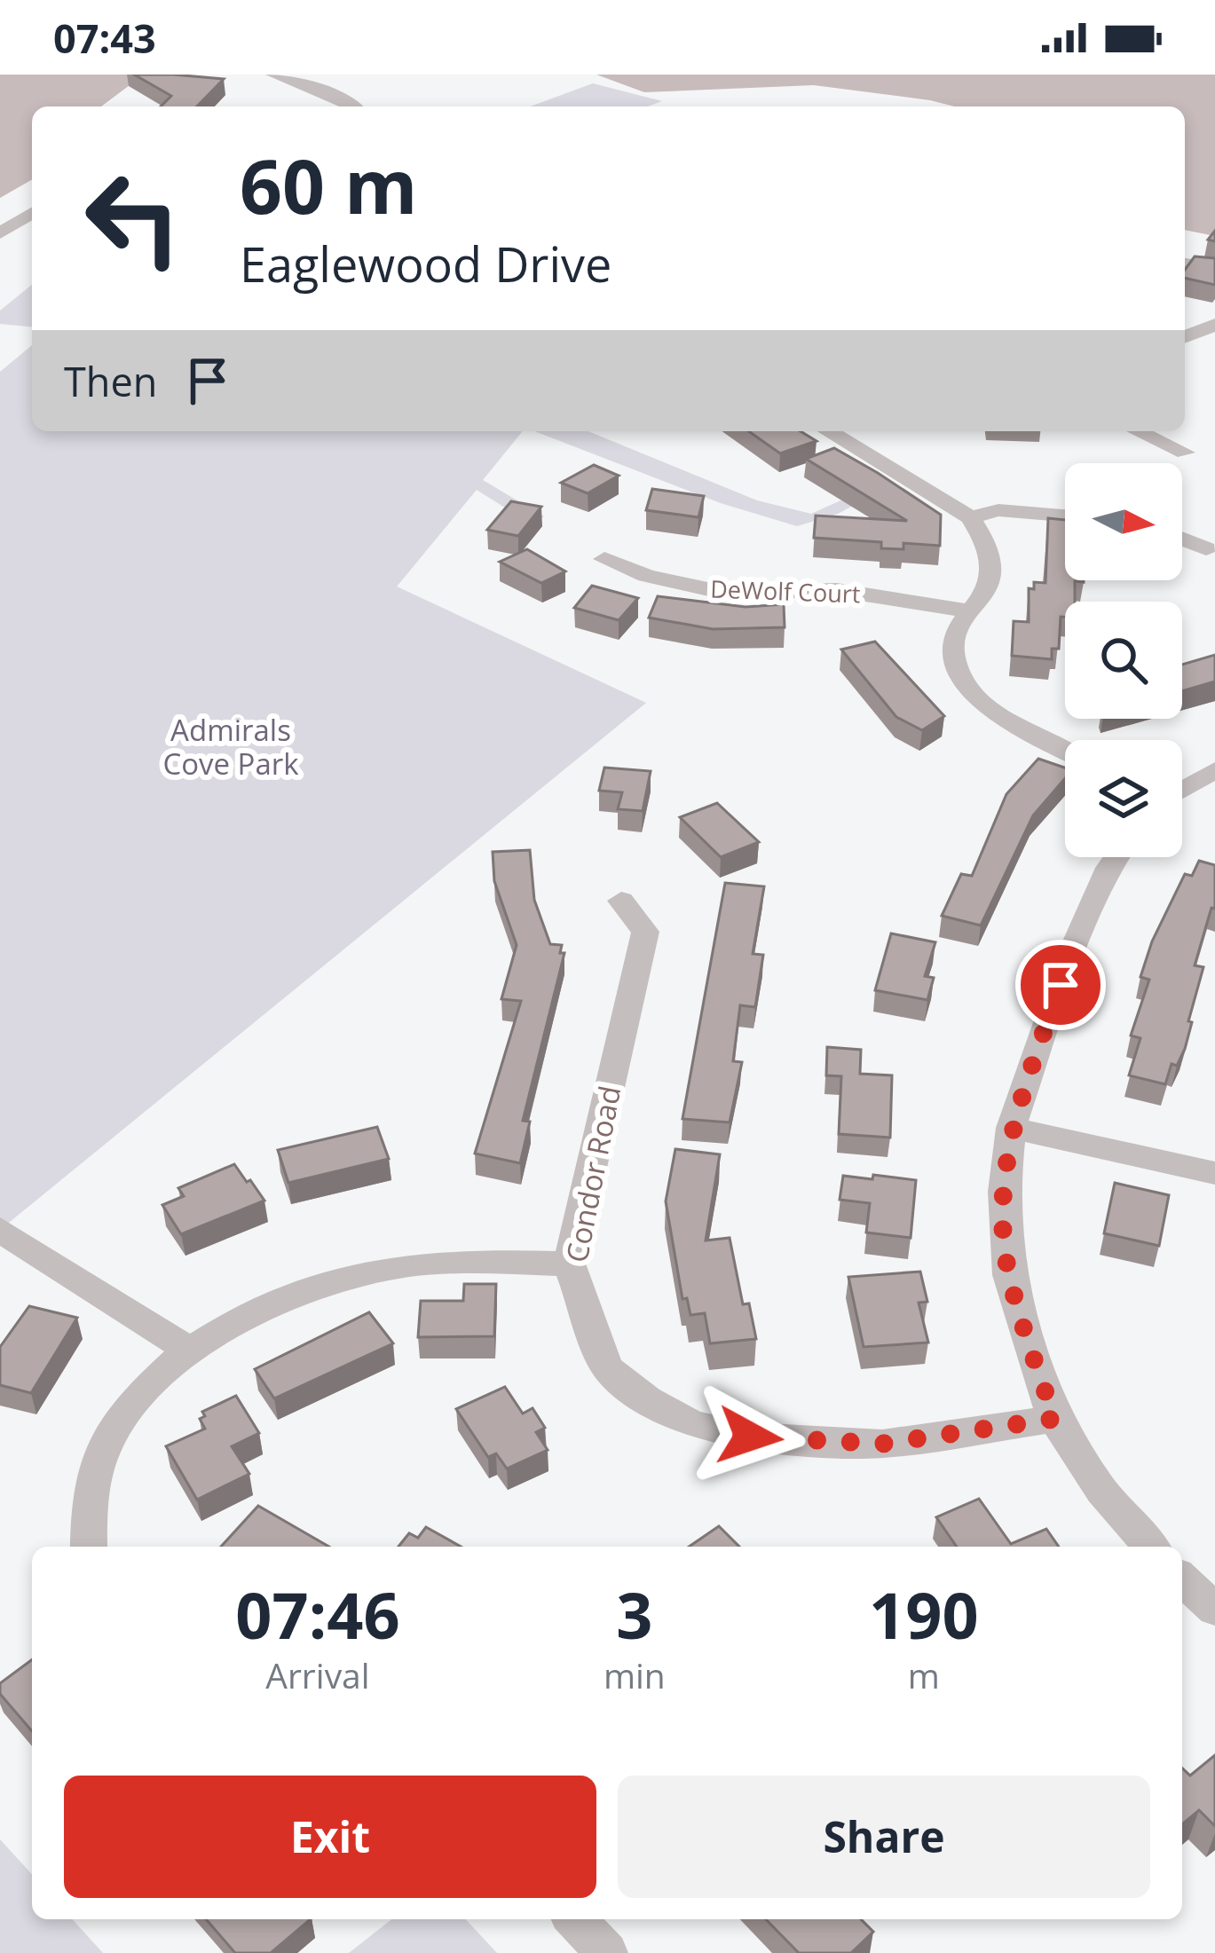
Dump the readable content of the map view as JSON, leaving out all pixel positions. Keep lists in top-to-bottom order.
{
  "streets": {
    "street": ["DeWolf Court", "Condor Road"]
  },
  "parks": ["Admirals Cove Park"],
  "north": "right",
  "page": {
    "status": "07:43",
    "turn": ["60 m", "Eaglewood Drive"],
    "then": "Then",
    "eta": [
      "07:46",
      "Arrival",
      "3",
      "min",
      "190",
      "m"
    ],
    "buttons": ["Exit", "Share"]
  }
}
